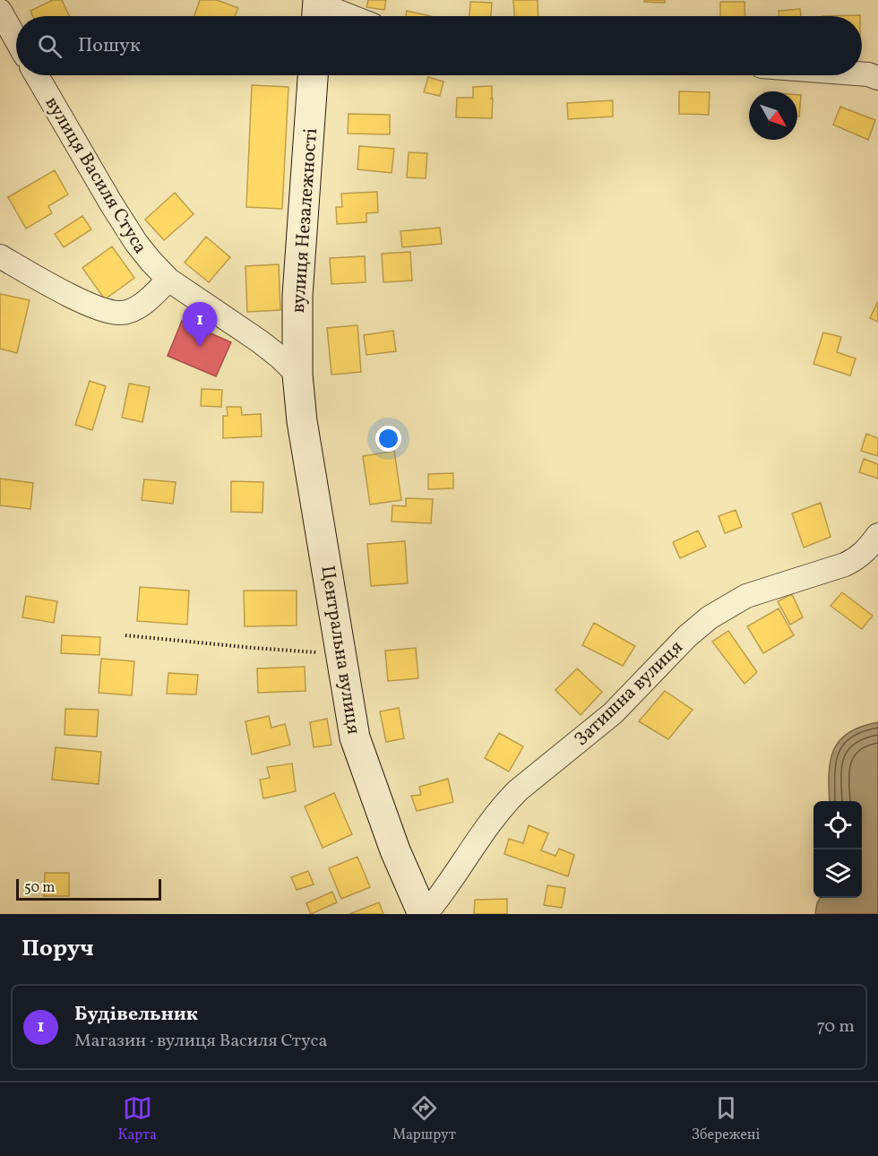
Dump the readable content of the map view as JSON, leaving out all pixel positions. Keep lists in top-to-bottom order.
{
  "streets": {
    "street": [
      "вулиця Василя Стуса",
      "вулиця Незалежності",
      "Центральна вулиця",
      "Затишна вулиця"
    ]
  },
  "crossings": [
    ["вулиця Василя Стуса", "вулиця Незалежності"],
    ["вулиця Василя Стуса", "Центральна вулиця"],
    ["вулиця Незалежності", "Центральна вулиця"],
    ["Центральна вулиця", "Затишна вулиця"]
  ],
  "scale_bar": "50 m",
  "north": "bottom right",
  "page": {
    "search": "Пошук",
    "pins": "1",
    "scale": "50 m",
    "heading": "Поруч",
    "list": [
      {
        "mark": "1",
        "name": "Будівельник",
        "note": "Магазин · вулиця Василя Стуса",
        "value": "70 m"
      }
    ],
    "nav": ["Карта", "Маршрут", "Збережені"]
  }
}
